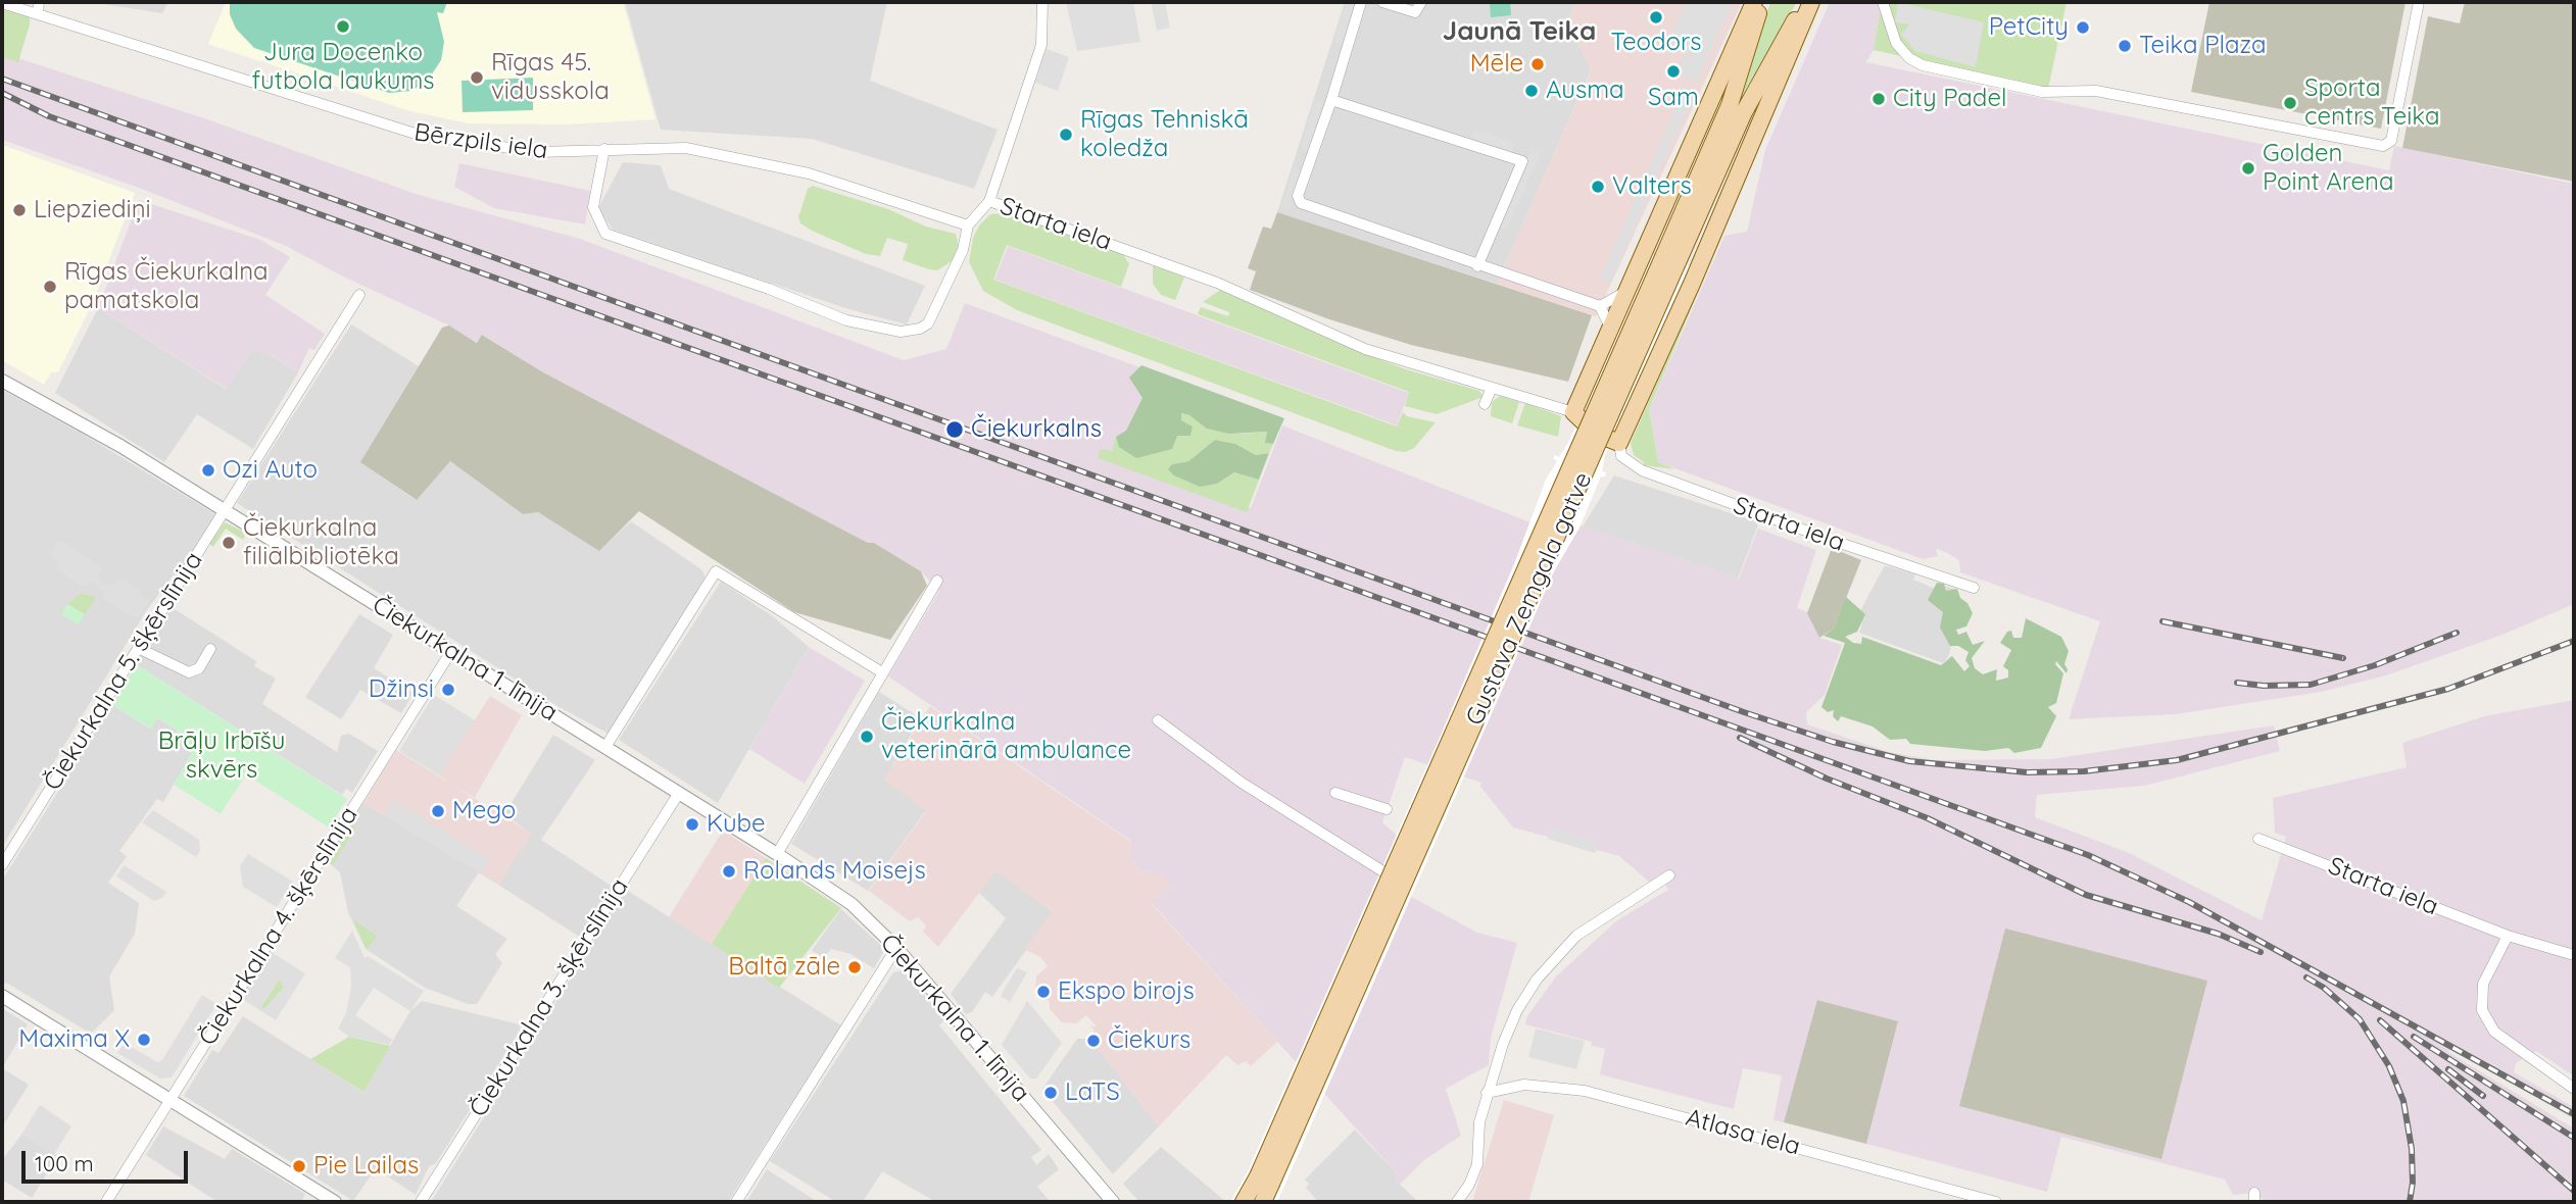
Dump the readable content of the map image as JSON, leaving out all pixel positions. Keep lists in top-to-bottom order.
{
  "streets": {
    "main road": ["Gustava Zemgala gatve"],
    "street": [
      "Bērzpils iela",
      "Starta iela",
      "Čiekurkalna 1. līnija",
      "Čiekurkalna 5. šķērslīnija",
      "Čiekurkalna 4. šķērslīnija",
      "Čiekurkalna 3. šķērslīnija",
      "Atlasa iela"
    ]
  },
  "crossings": [
    ["Bērzpils iela", "Starta iela"],
    ["Čiekurkalna 1. līnija", "Čiekurkalna 5. šķērslīnija"],
    ["Čiekurkalna 1. līnija", "Čiekurkalna 4. šķērslīnija"],
    ["Čiekurkalna 1. līnija", "Čiekurkalna 3. šķērslīnija"]
  ],
  "districts": ["Jaunā Teika"],
  "parks": ["Brāļu Irbīšu skvērs"],
  "places": [
    "Teodors",
    "Jura Docenko futbola laukums",
    "PetCity",
    "Teika Plaza",
    "Mēle",
    "Sam",
    "Rīgas 45. vidusskola",
    "Ausma",
    "City Padel",
    "Sporta centrs Teika",
    "Rīgas Tehniskā koledža",
    "Golden Point Arena",
    "Valters",
    "Liepziediņi",
    "Rīgas Čiekurkalna pamatskola",
    "Čiekurkalns",
    "Ozi Auto",
    "Čiekurkalna filiālbibliotēka",
    "Džinsi",
    "Čiekurkalna veterinārā ambulance",
    "Mego",
    "Kube",
    "Rolands Moisejs",
    "Baltā zāle",
    "Ekspo birojs",
    "Maxima X",
    "Čiekurs",
    "LaTS",
    "Pie Lailas"
  ],
  "scale_bar": "100 m"
}
